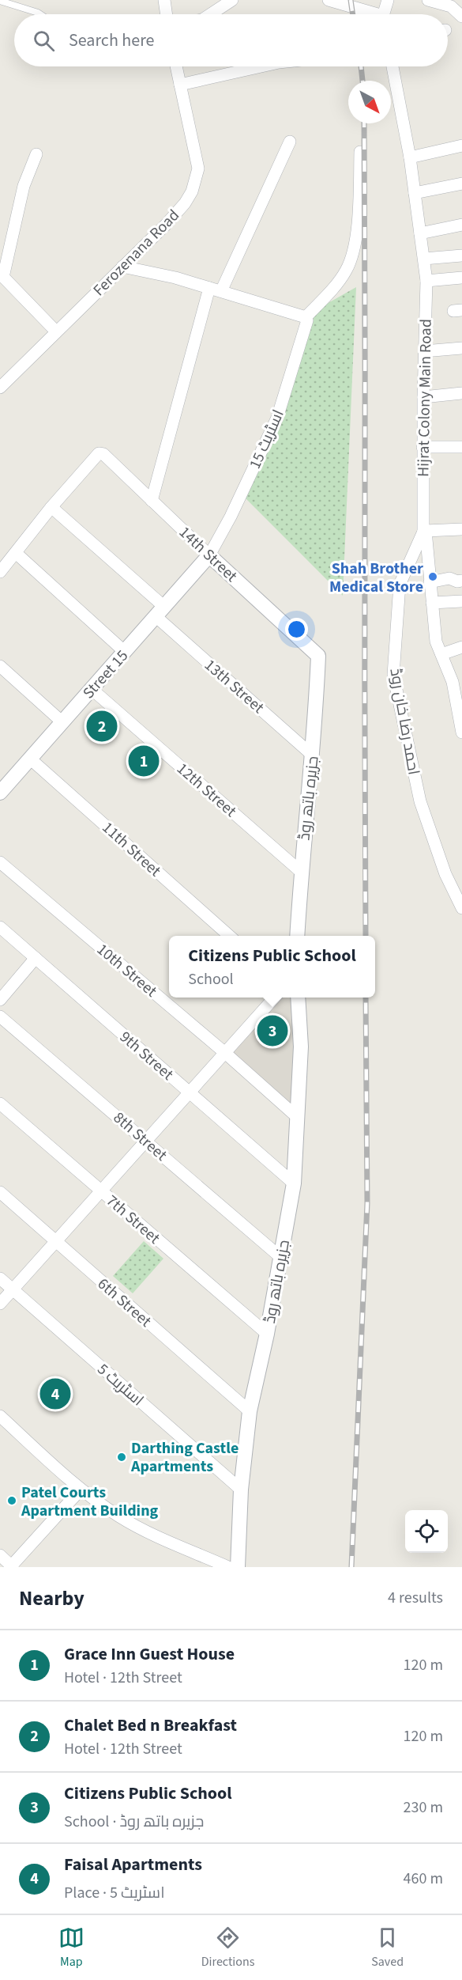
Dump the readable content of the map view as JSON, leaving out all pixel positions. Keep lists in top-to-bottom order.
{
  "streets": {
    "street": [
      "Ferozenana Road",
      "Hijrat Colony Main Road",
      "اسٹریٹ 15",
      "14th Street",
      "Street 15",
      "13th Street",
      "احمد رضا خان روڈ",
      "12th Street",
      "جزیرہ باتھ روڈ",
      "11th Street",
      "10th Street",
      "9th Street",
      "8th Street",
      "7th Street",
      "6th Street",
      "اسٹریٹ 5"
    ]
  },
  "crossings": [
    ["Hijrat Colony Main Road", "احمد رضا خان روڈ"],
    ["اسٹریٹ 15", "14th Street"],
    ["اسٹریٹ 15", "Street 15"],
    ["14th Street", "Street 15"],
    ["14th Street", "13th Street"],
    ["14th Street", "جزیرہ باتھ روڈ"],
    ["Street 15", "13th Street"],
    ["Street 15", "12th Street"],
    ["Street 15", "11th Street"],
    ["13th Street", "جزیرہ باتھ روڈ"],
    ["12th Street", "جزیرہ باتھ روڈ"],
    ["جزیرہ باتھ روڈ", "10th Street"],
    ["جزیرہ باتھ روڈ", "9th Street"],
    ["جزیرہ باتھ روڈ", "8th Street"],
    ["جزیرہ باتھ روڈ", "7th Street"],
    ["جزیرہ باتھ روڈ", "6th Street"],
    ["جزیرہ باتھ روڈ", "اسٹریٹ 5"]
  ],
  "places": ["Shah Brother Medical Store", "Darthing Castle Apartments", "Patel Courts Apartment Building"],
  "north": "bottom right",
  "page": {
    "search": "Search here",
    "pins": [
      "2",
      "1",
      "3",
      "4"
    ],
    "popup": ["Citizens Public School", "School"],
    "heading": ["Nearby", "4 results"],
    "list": [
      {
        "mark": "1",
        "name": "Grace Inn Guest House",
        "note": "Hotel · 12th Street",
        "value": "120 m"
      },
      {
        "mark": "2",
        "name": "Chalet Bed n Breakfast",
        "note": "Hotel · 12th Street",
        "value": "120 m"
      },
      {
        "mark": "3",
        "name": "Citizens Public School",
        "note": "School · جزیرہ باتھ روڈ",
        "value": "230 m"
      },
      {
        "mark": "4",
        "name": "Faisal Apartments",
        "note": "Place · اسٹریٹ 5",
        "value": "460 m"
      }
    ],
    "nav": ["Map", "Directions", "Saved"]
  }
}
